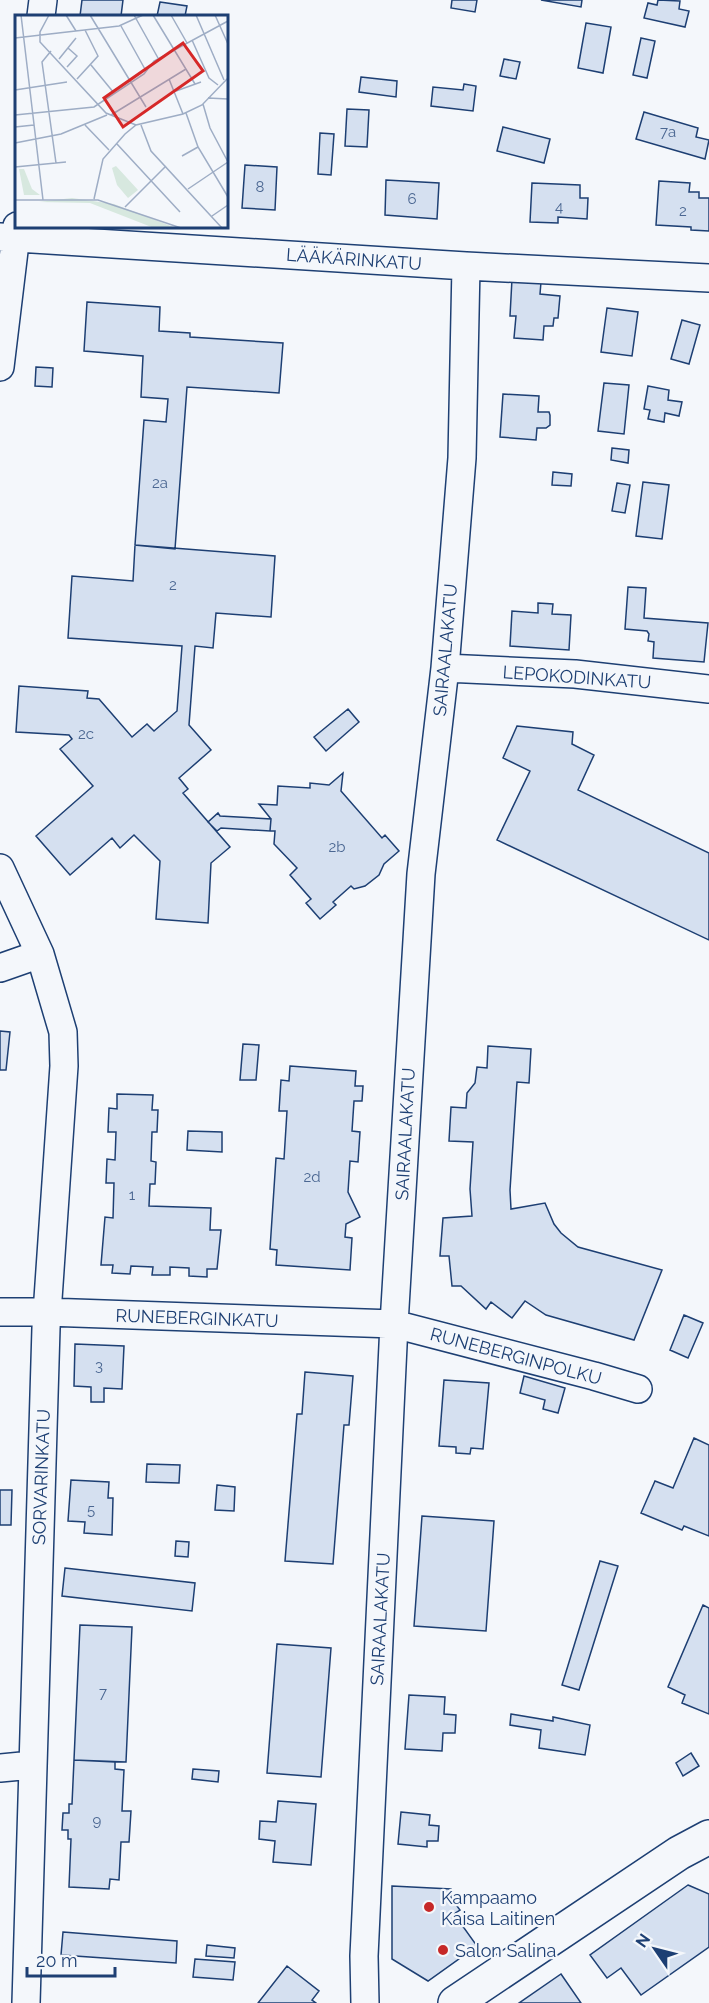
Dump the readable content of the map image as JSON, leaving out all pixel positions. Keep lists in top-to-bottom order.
{
  "streets": {
    "street": [
      "LÄÄKÄRINKATU",
      "SAIRAALAKATU",
      "LEPOKODINKATU",
      "RUNEBERGINKATU",
      "RUNEBERGINPOLKU",
      "SORVARINKATU"
    ]
  },
  "crossings": [
    ["LÄÄKÄRINKATU", "SAIRAALAKATU"],
    ["SAIRAALAKATU", "LEPOKODINKATU"],
    ["SAIRAALAKATU", "RUNEBERGINKATU"],
    ["SAIRAALAKATU", "RUNEBERGINPOLKU"],
    ["RUNEBERGINKATU", "RUNEBERGINPOLKU"],
    ["RUNEBERGINKATU", "SORVARINKATU"]
  ],
  "places": ["Kampaamo Kaisa Laitinen", "Salon Salina"],
  "house_numbers": [
    "7a",
    "8",
    "6",
    "4",
    "2",
    "2a",
    "2",
    "2c",
    "2b",
    "2d",
    "1",
    "3",
    "5",
    "7",
    "9"
  ],
  "scale_bar": "20 m",
  "north": "top left"
}
